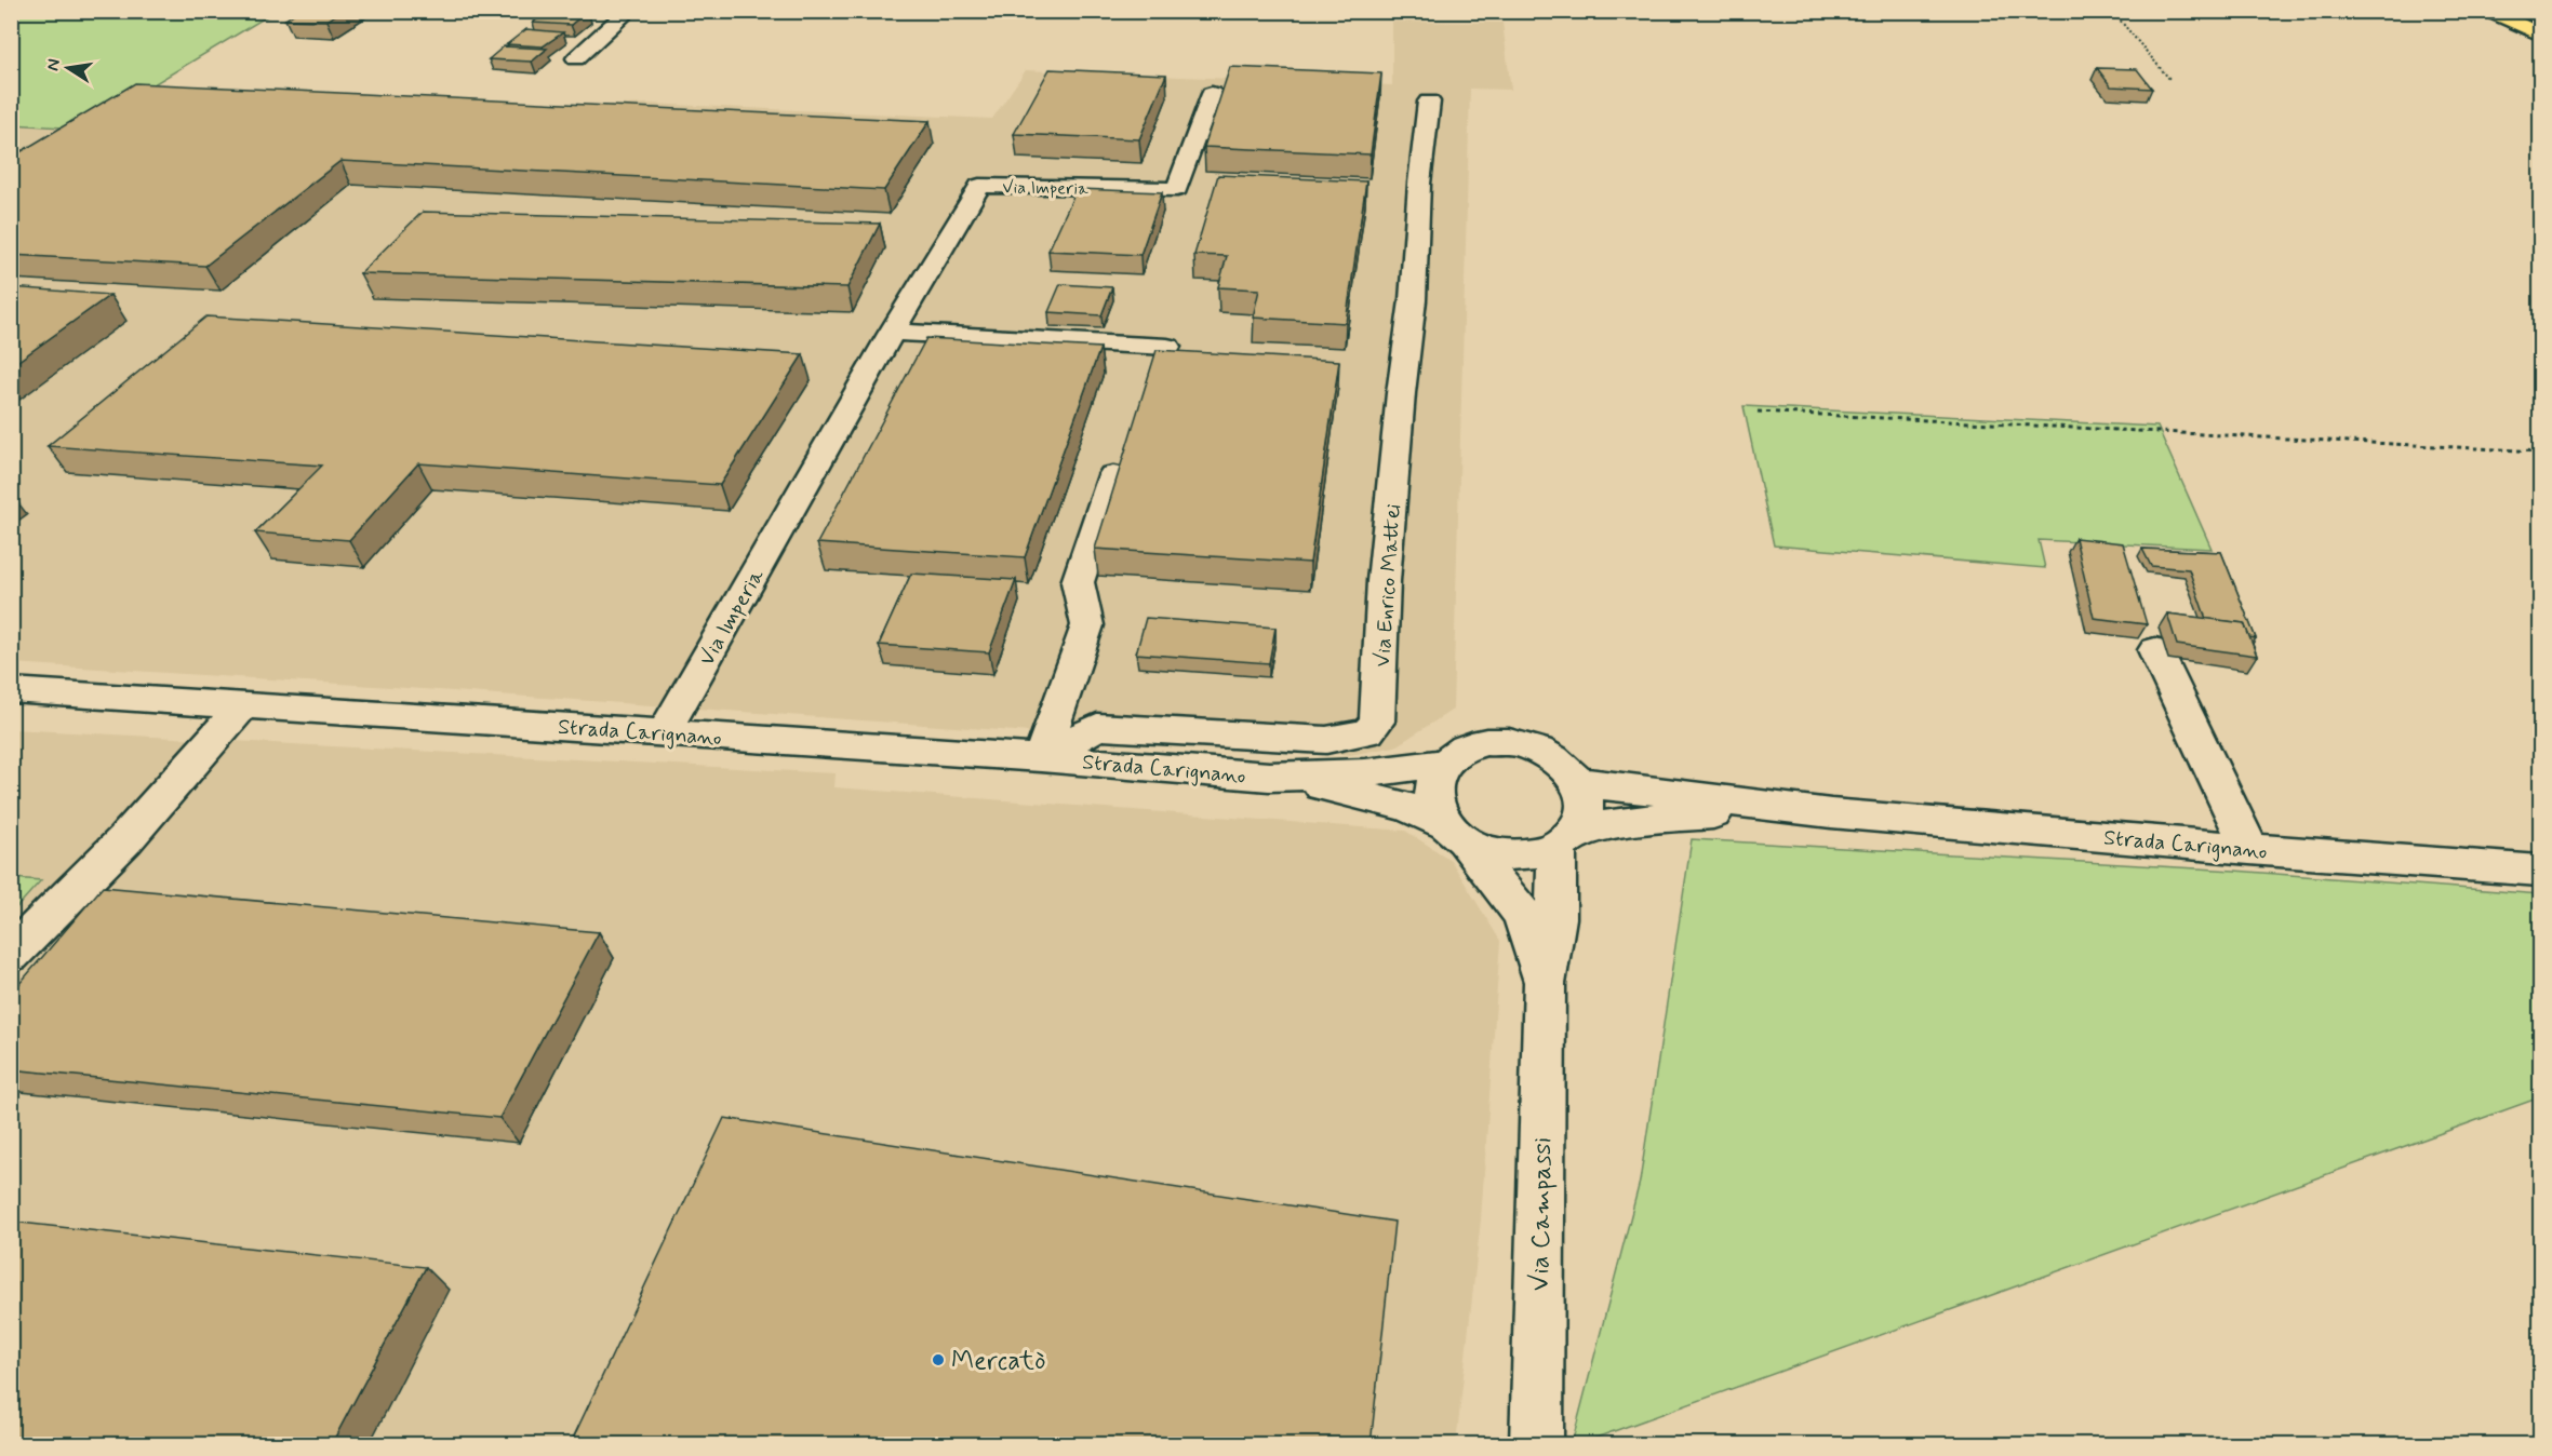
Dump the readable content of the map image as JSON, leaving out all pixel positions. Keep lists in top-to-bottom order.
{
  "streets": {
    "street": [
      "Via Imperia",
      "Via Enrico Mattei",
      "Strada Carignano",
      "Via Campassi"
    ]
  },
  "crossings": [
    ["Via Imperia", "Strada Carignano"],
    ["Via Enrico Mattei", "Strada Carignano"],
    ["Strada Carignano", "Via Campassi"]
  ],
  "places": ["Mercatò"],
  "north": "left"
}
